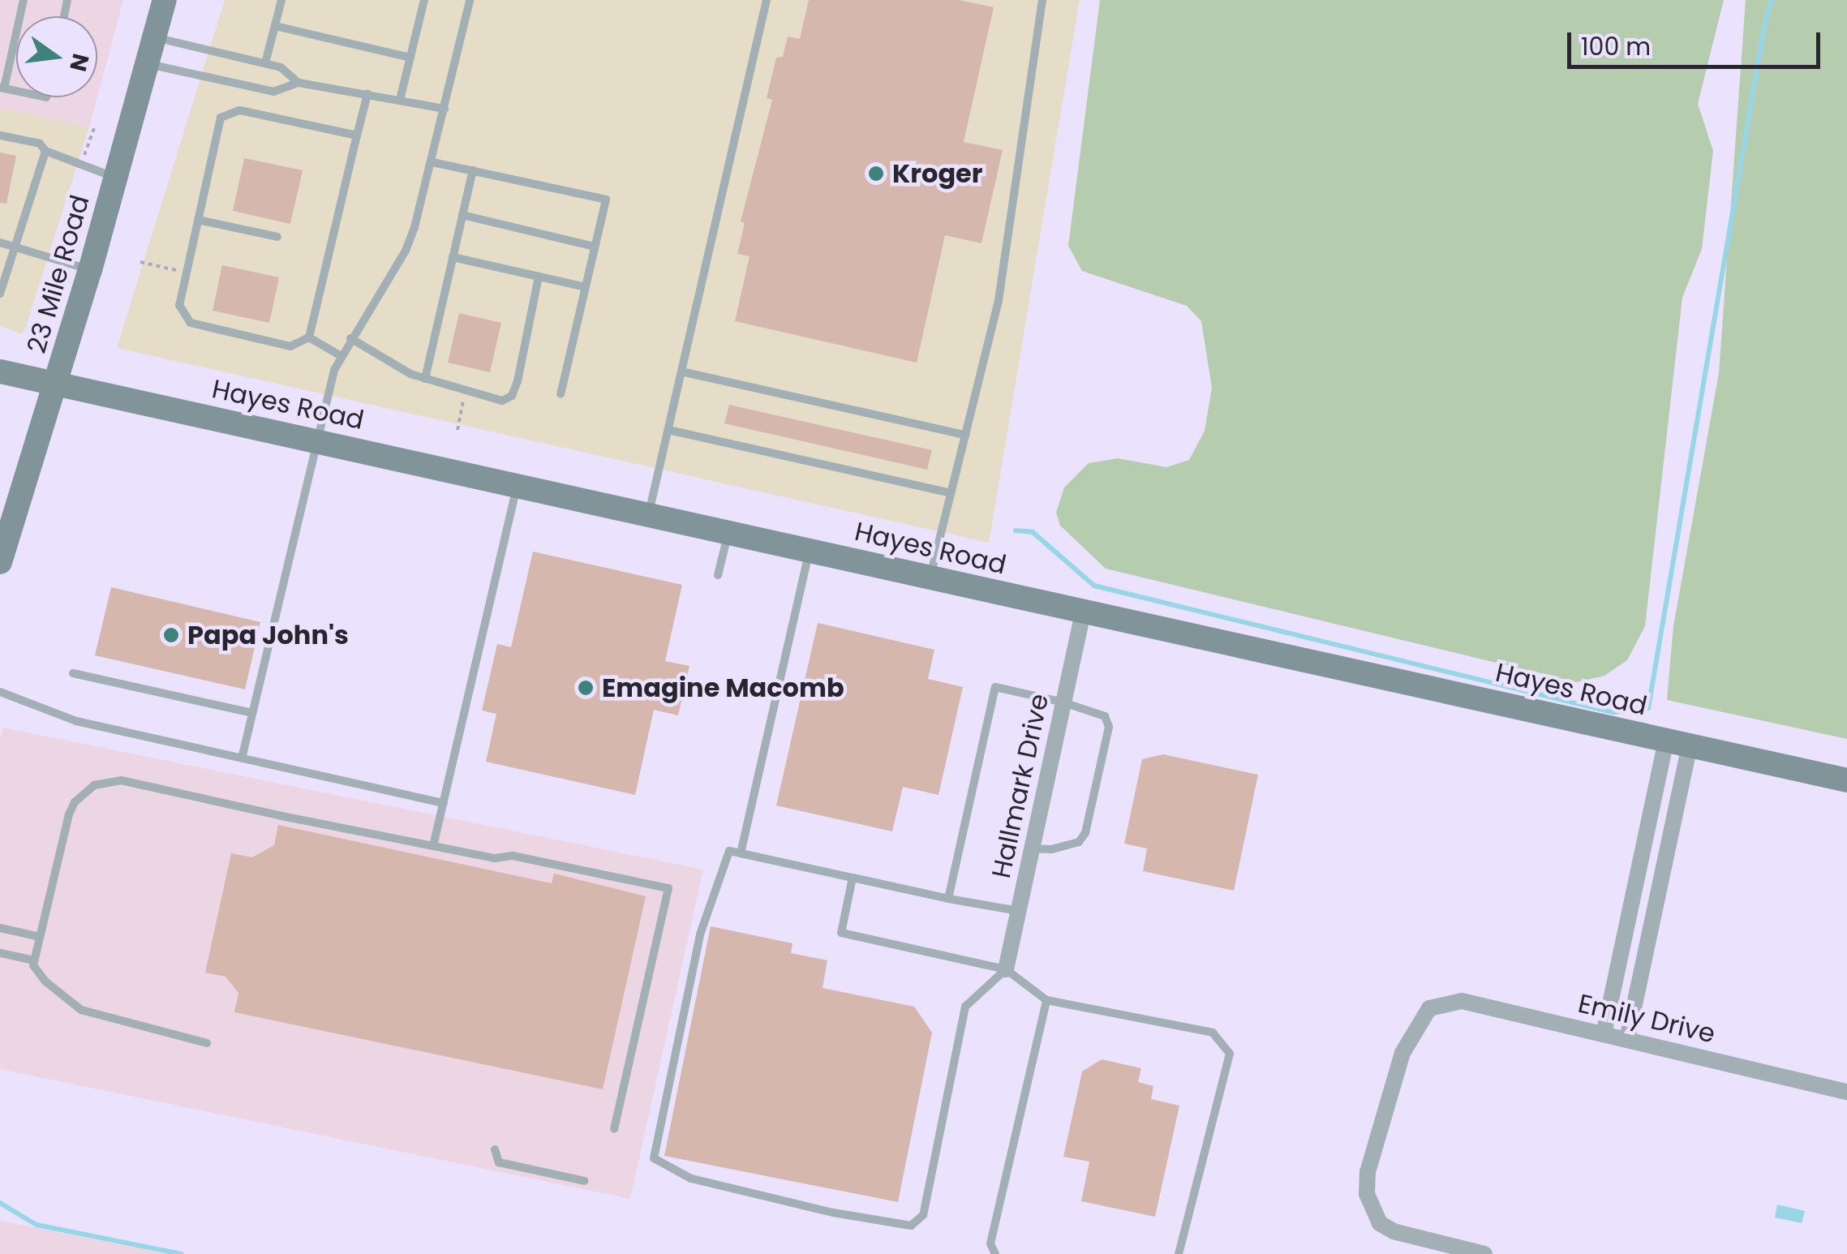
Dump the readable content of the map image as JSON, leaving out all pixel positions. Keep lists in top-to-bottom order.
{
  "streets": {
    "street": [
      "23 Mile Road",
      "Hayes Road",
      "Hallmark Drive",
      "Emily Drive"
    ]
  },
  "crossings": [
    ["23 Mile Road", "Hayes Road"],
    ["Hayes Road", "Hallmark Drive"]
  ],
  "places": ["Kroger", "Papa John's", "Emagine Macomb"],
  "scale_bar": "100 m",
  "north": "right"
}
